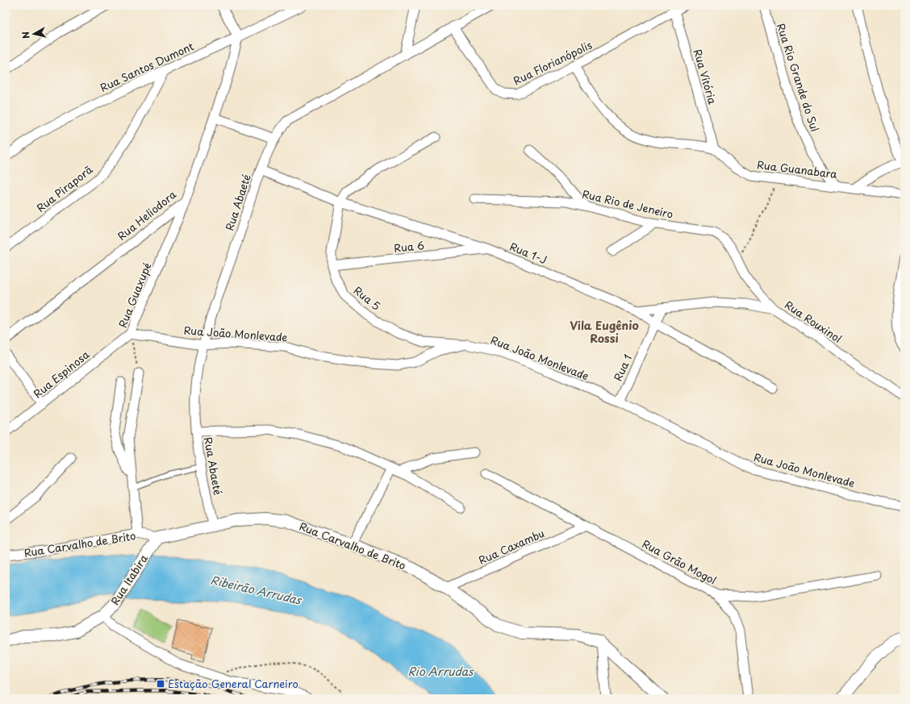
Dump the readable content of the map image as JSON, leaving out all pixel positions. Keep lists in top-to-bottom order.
{
  "streets": {
    "street": [
      "Rua Florianópolis",
      "Rua Santos Dumont",
      "Rua Vitória",
      "Rua Rio Grande do Sul",
      "Rua Guanabara",
      "Rua Piraporã",
      "Rua Abaeté",
      "Rua Rio de Jeneiro",
      "Rua Heliodora",
      "Rua 6",
      "Rua 1-J",
      "Rua Guaxupé",
      "Rua 5",
      "Rua Rouxinol",
      "Rua João Monlevade",
      "Rua 1",
      "Rua Espinosa",
      "Rua Carvalho de Brito",
      "Rua Caxambu",
      "Rua Grão Mogol",
      "Rua Itabira"
    ]
  },
  "crossings": [
    ["Rua Florianópolis", "Rua Vitória"],
    ["Rua Florianópolis", "Rua Abaeté"],
    ["Rua Santos Dumont", "Rua Piraporã"],
    ["Rua Santos Dumont", "Rua Heliodora"],
    ["Rua Vitória", "Rua Guanabara"],
    ["Rua Rio Grande do Sul", "Rua Guanabara"],
    ["Rua Abaeté", "Rua 1-J"],
    ["Rua Abaeté", "Rua João Monlevade"],
    ["Rua Abaeté", "Rua Carvalho de Brito"],
    ["Rua Rio de Jeneiro", "Rua Rouxinol"],
    ["Rua Heliodora", "Rua Guaxupé"],
    ["Rua 6", "Rua 1-J"],
    ["Rua 6", "Rua 5"],
    ["Rua 1-J", "Rua 5"],
    ["Rua 1-J", "Rua Rouxinol"],
    ["Rua 1-J", "Rua 1"],
    ["Rua Guaxupé", "Rua João Monlevade"],
    ["Rua Guaxupé", "Rua Espinosa"],
    ["Rua 5", "Rua João Monlevade"],
    ["Rua Rouxinol", "Rua 1"],
    ["Rua João Monlevade", "Rua 1"],
    ["Rua João Monlevade", "Rua Espinosa"],
    ["Rua Carvalho de Brito", "Rua Caxambu"],
    ["Rua Carvalho de Brito", "Rua Itabira"],
    ["Rua Caxambu", "Rua Grão Mogol"]
  ],
  "districts": ["Vila Eugênio Rossi"],
  "water": ["Ribeirão Arrudas", "Rio Arrudas"],
  "places": {
    "transit": ["Estação General Carneiro"]
  },
  "north": "left"
}
